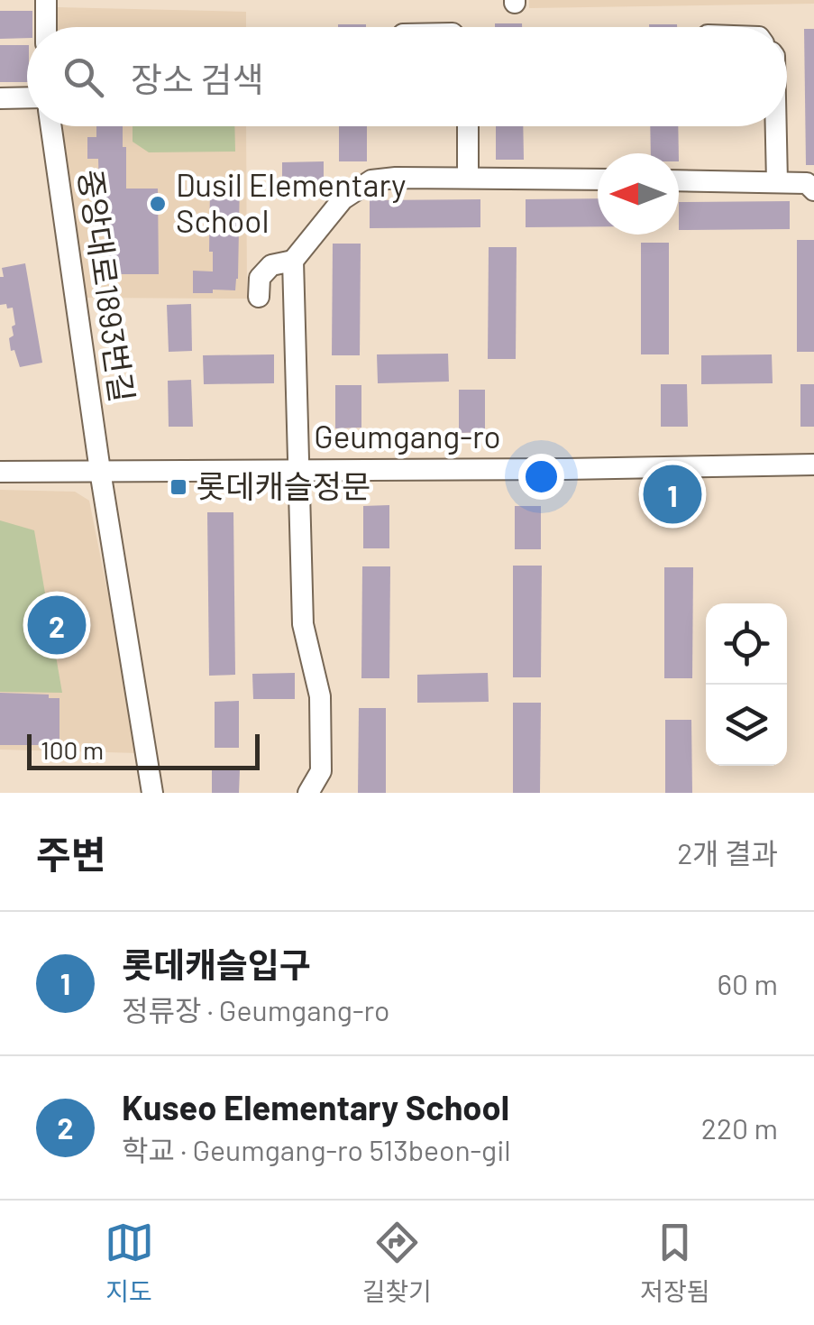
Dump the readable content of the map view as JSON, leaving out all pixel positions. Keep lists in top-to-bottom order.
{
  "streets": {
    "street": ["중앙대로1893번길", "Geumgang-ro"]
  },
  "crossings": [
    ["중앙대로1893번길", "Geumgang-ro"]
  ],
  "places": {
    "other": ["Dusil Elementary School"],
    "transit": ["롯데캐슬정문"]
  },
  "scale_bar": "100 m",
  "north": "left",
  "page": {
    "search": "장소 검색",
    "pins": ["1", "2"],
    "scale": "100 m",
    "heading": ["주변", "2개 결과"],
    "list": [
      {
        "mark": "1",
        "name": "롯데캐슬입구",
        "note": "정류장 · Geumgang-ro",
        "value": "60 m"
      },
      {
        "mark": "2",
        "name": "Kuseo Elementary School",
        "note": "학교 · Geumgang-ro 513beon-gil",
        "value": "220 m"
      }
    ],
    "nav": ["지도", "길찾기", "저장됨"]
  }
}
